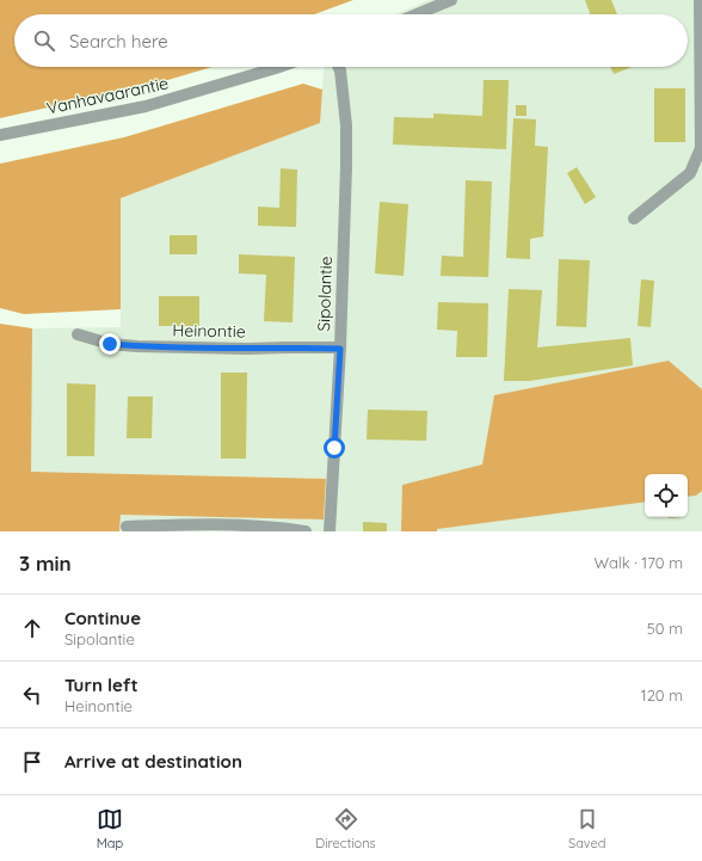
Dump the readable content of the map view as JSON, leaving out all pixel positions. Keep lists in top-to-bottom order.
{
  "streets": {
    "street": ["Vanhavaarantie", "Sipolantie", "Heinontie"]
  },
  "crossings": [
    ["Sipolantie", "Heinontie"]
  ],
  "page": {
    "search": "Search here",
    "heading": ["3 min", "Walk · 170 m"],
    "list": [
      ["Continue", "Sipolantie", "50 m"],
      ["Turn left", "Heinontie", "120 m"],
      "Arrive at destination"
    ],
    "nav": ["Map", "Directions", "Saved"]
  }
}
